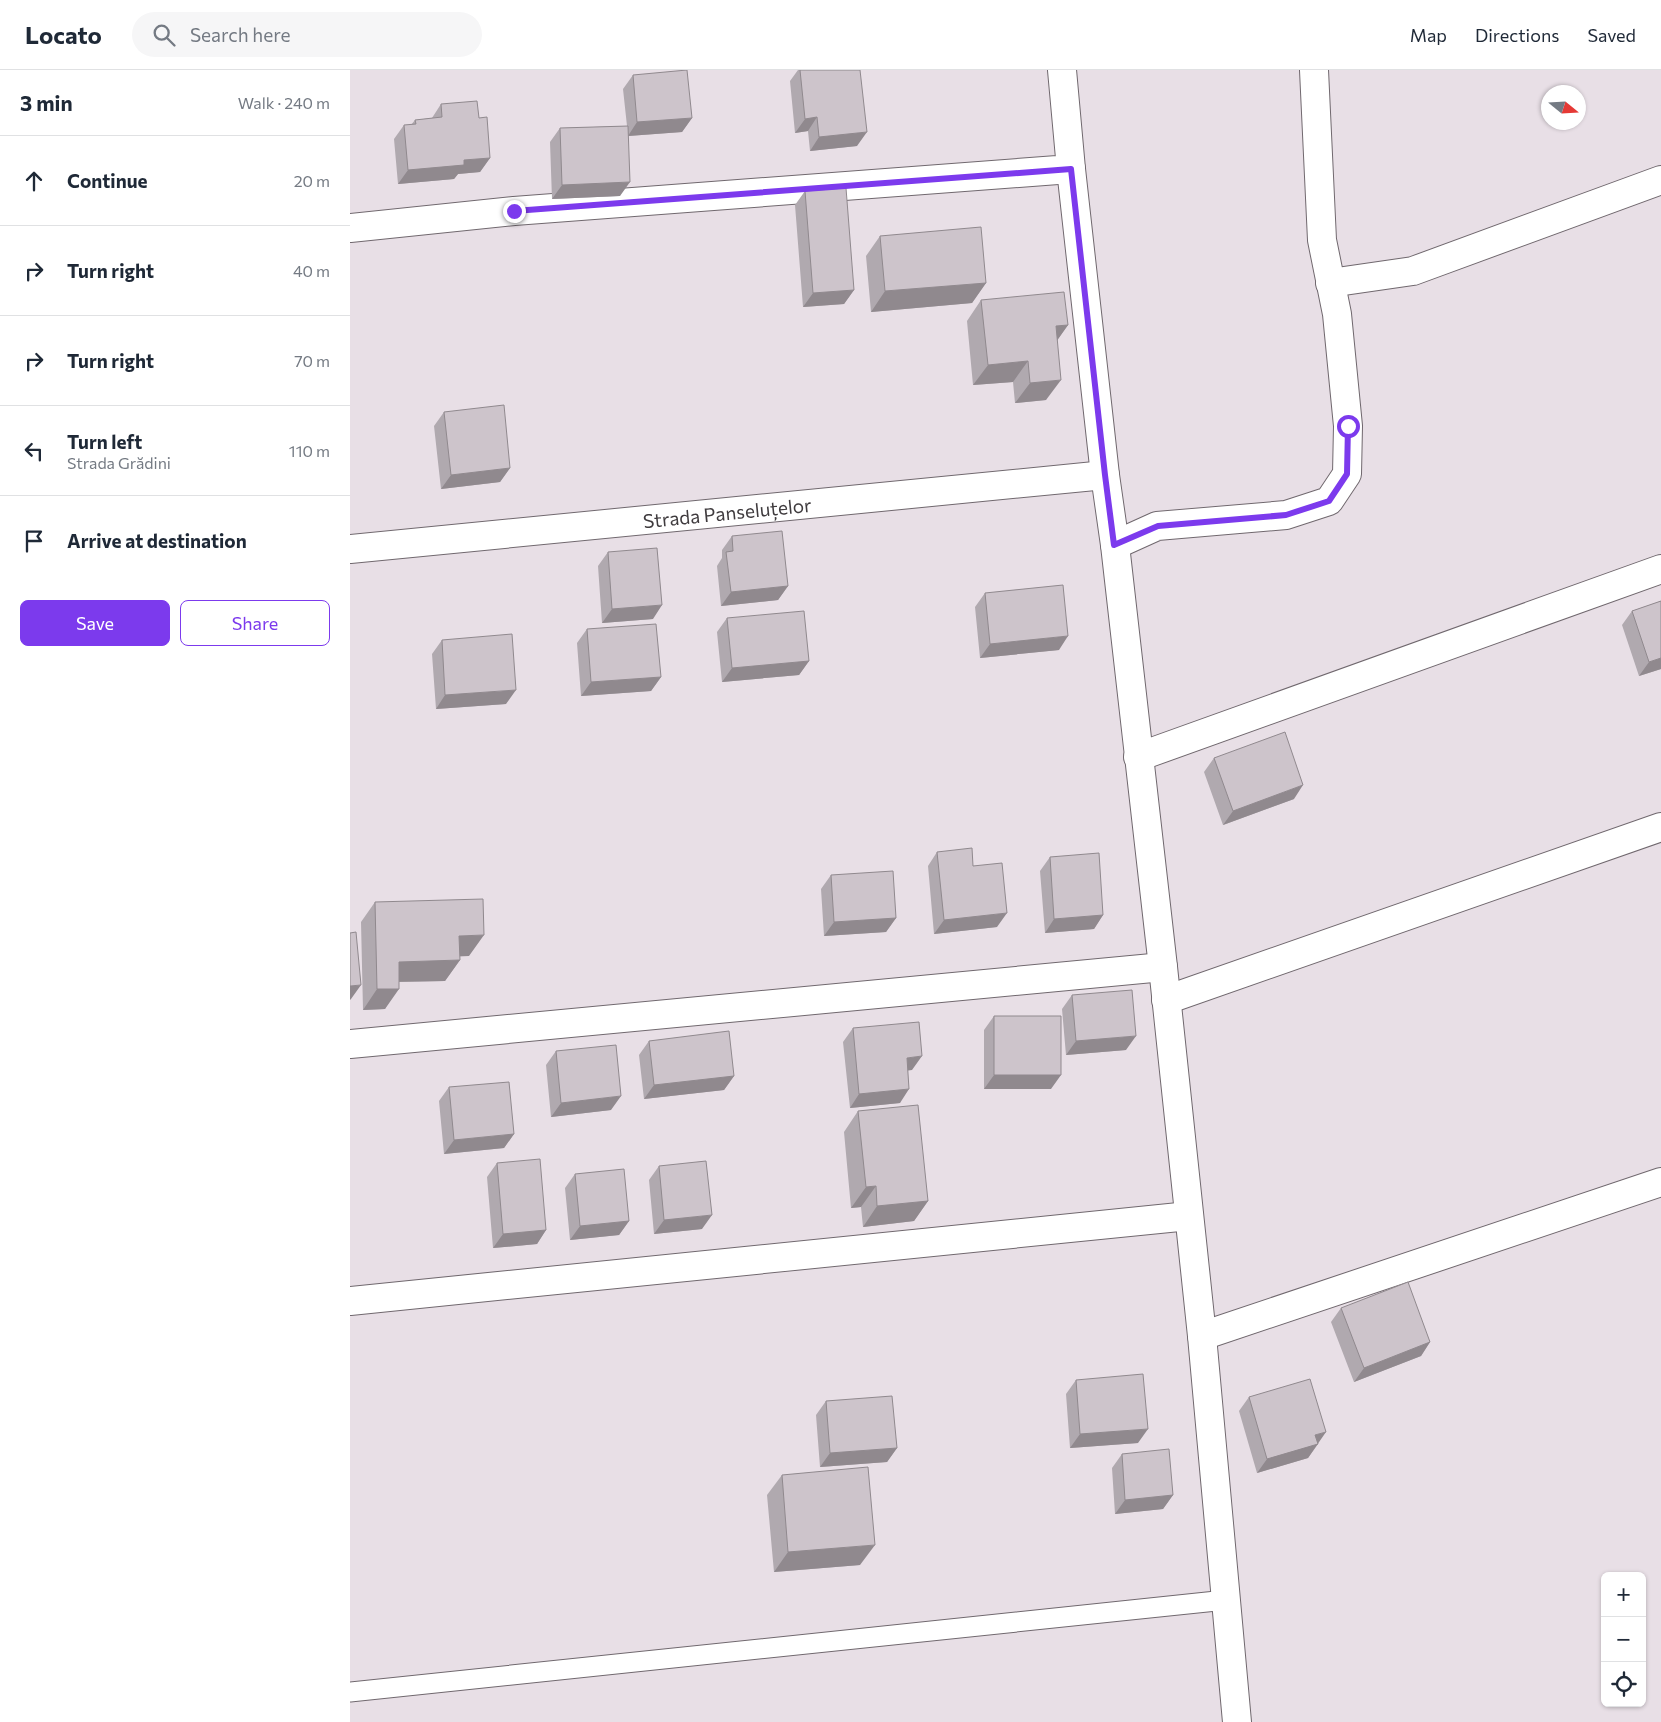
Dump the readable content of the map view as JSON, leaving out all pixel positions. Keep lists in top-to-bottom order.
{
  "streets": {
    "street": ["Strada Panseluțelor"]
  },
  "north": "right",
  "page": {
    "header": "Locato",
    "search": "Search here",
    "nav": ["Map", "Directions", "Saved"],
    "heading": ["3 min", "Walk · 240 m"],
    "list": [
      ["Continue", "20 m"],
      ["Turn right", "40 m"],
      ["Turn right", "70 m"],
      ["Turn left", "Strada Grădini", "110 m"],
      "Arrive at destination"
    ],
    "buttons": ["Save", "Share"],
    "map_buttons": ["+", "−"]
  }
}
